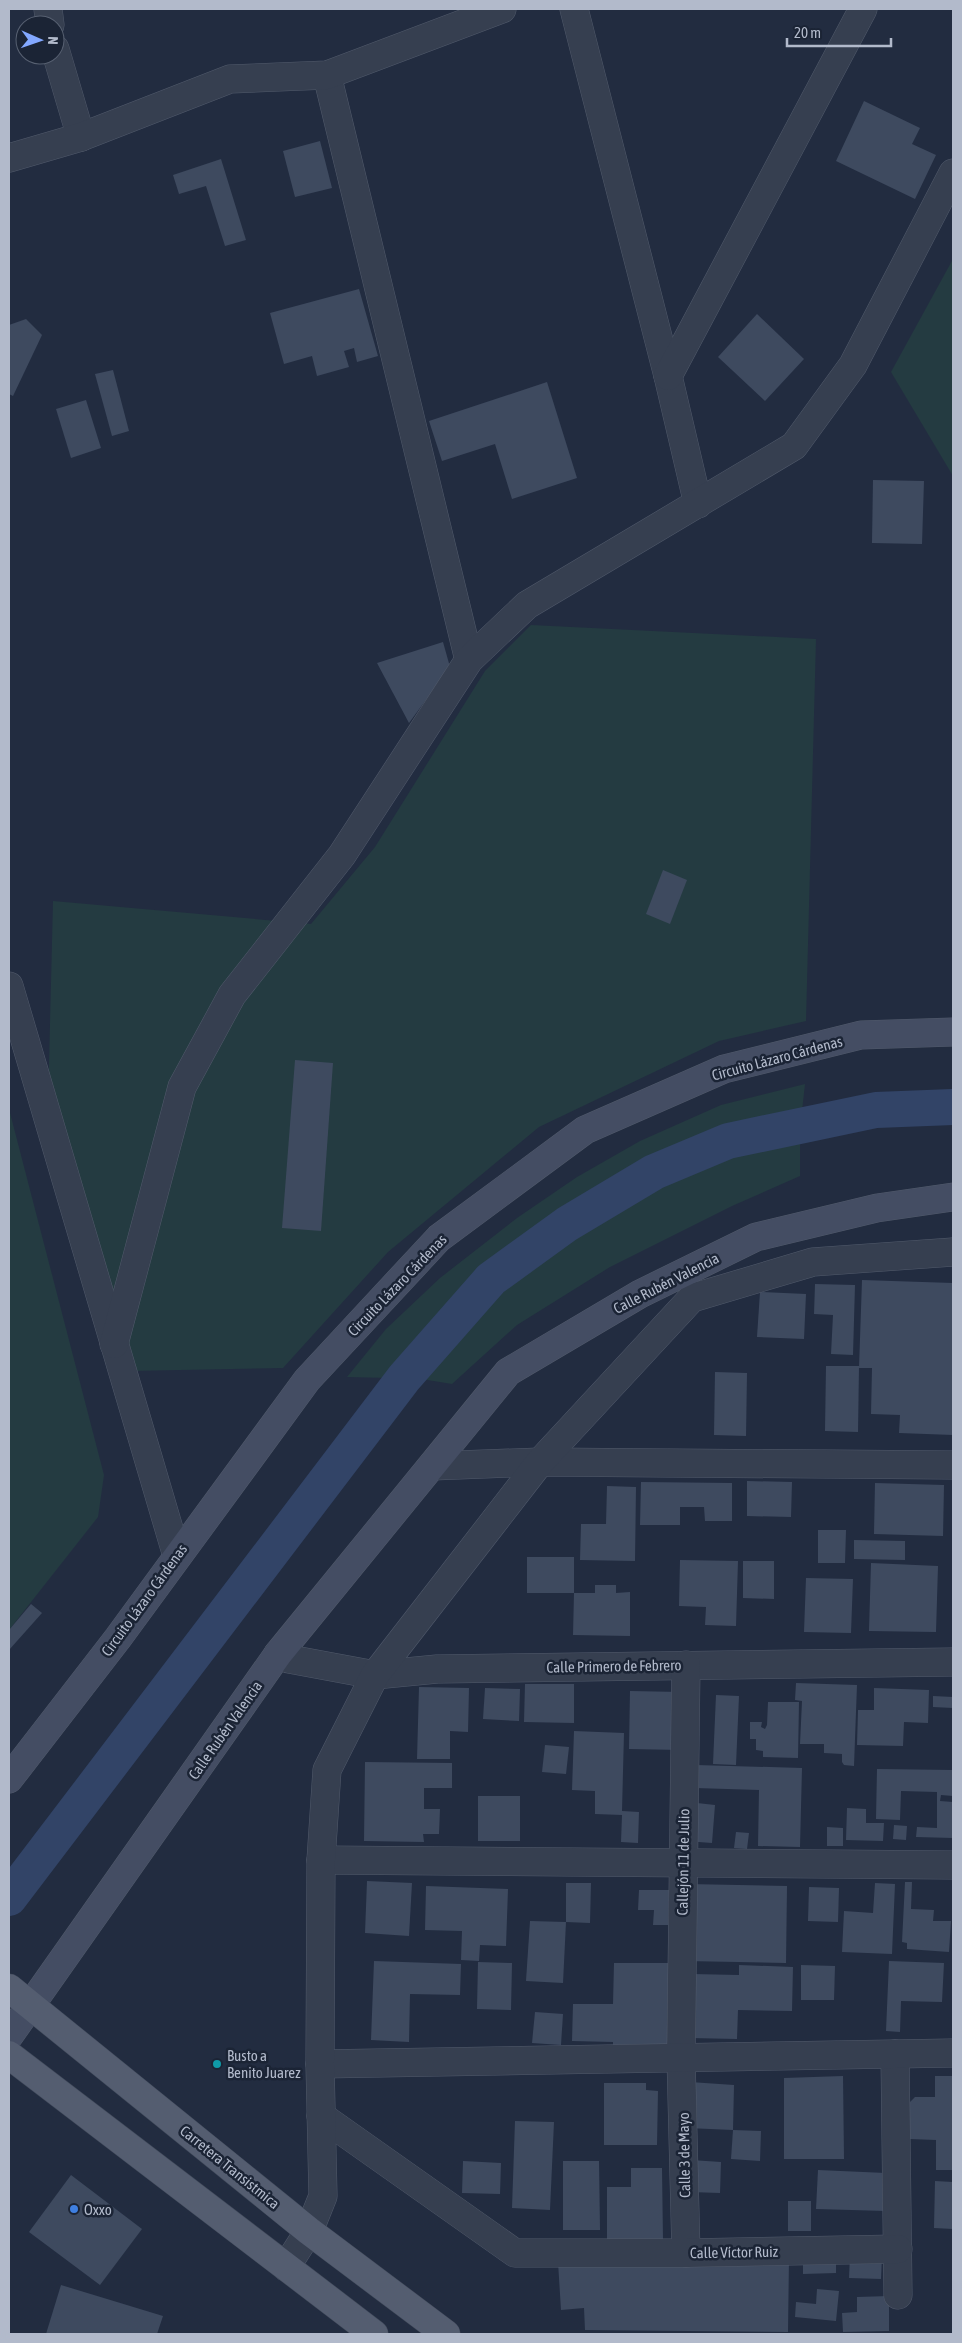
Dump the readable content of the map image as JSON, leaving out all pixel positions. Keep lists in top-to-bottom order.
{
  "streets": {
    "main road": ["Carretera Transistmica"],
    "street": [
      "Circuito Lázaro Cárdenas",
      "Calle Rubén Valencia",
      "Calle Primero de Febrero",
      "Callejón 11 de Julio",
      "Calle 3 de Mayo",
      "Calle Víctor Ruiz"
    ]
  },
  "crossings": [
    ["Calle Rubén Valencia", "Calle Primero de Febrero"],
    ["Calle Rubén Valencia", "Carretera Transistmica"],
    ["Calle Rubén Valencia", "Calle Víctor Ruiz"],
    ["Calle Primero de Febrero", "Callejón 11 de Julio"],
    ["Callejón 11 de Julio", "Calle 3 de Mayo"],
    ["Calle 3 de Mayo", "Calle Víctor Ruiz"]
  ],
  "places": ["Busto a Benito Juarez", "Oxxo"],
  "scale_bar": "20 m",
  "north": "right"
}
